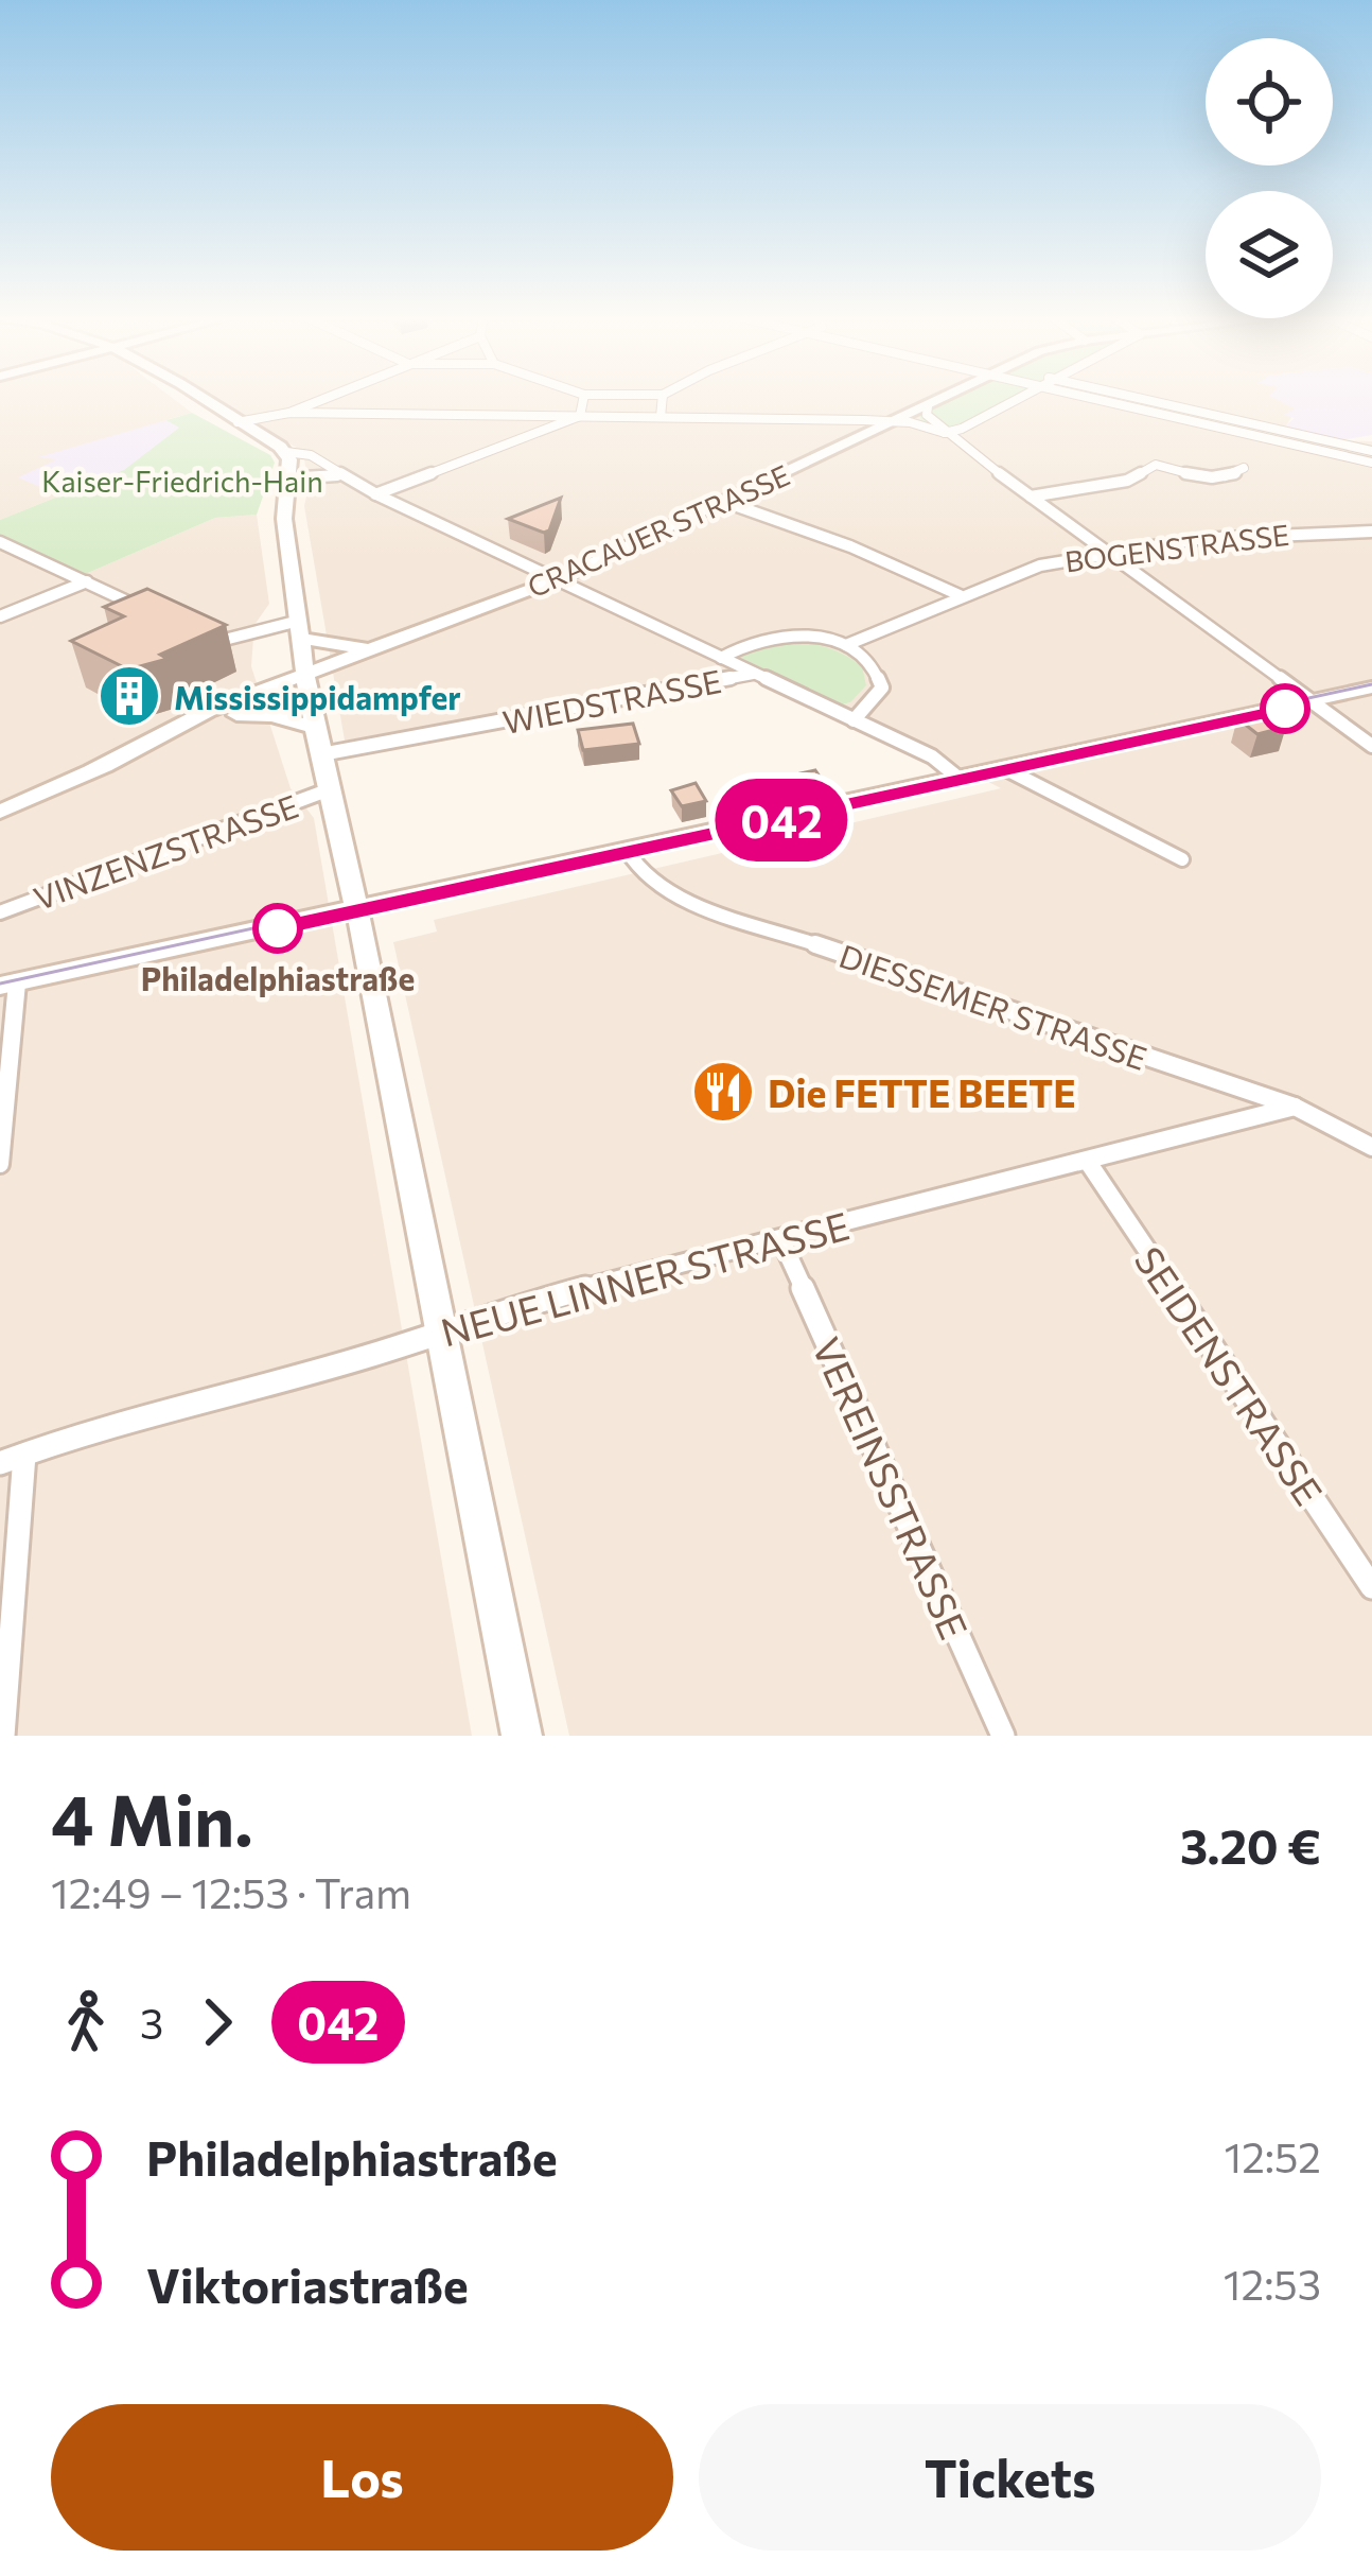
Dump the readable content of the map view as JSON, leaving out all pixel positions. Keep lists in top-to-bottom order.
{
  "streets": {
    "main road": ["CRACAUER STRASSE"],
    "street": [
      "BOGENSTRASSE",
      "WIEDSTRASSE",
      "VINZENZSTRASSE",
      "DIESSEMER STRASSE",
      "NEUE LINNER STRASSE",
      "SEIDENSTRASSE",
      "VEREINSSTRASSE"
    ]
  },
  "crossings": [
    ["DIESSEMER STRASSE", "NEUE LINNER STRASSE"],
    ["NEUE LINNER STRASSE", "SEIDENSTRASSE"],
    ["NEUE LINNER STRASSE", "VEREINSSTRASSE"]
  ],
  "parks": ["Kaiser-Friedrich-Hain"],
  "places": {
    "building": ["Mississippidampfer"],
    "other": ["Philadelphiastraße"],
    "restaurant": ["Die FETTE BEETE"]
  },
  "lines": ["tram line 042"],
  "page": {
    "on_map": "042",
    "heading": ["4 Min.", "12:49 – 12:53 · Tram", "3.20 €"],
    "legs": ["3", "042"],
    "list": [
      {
        "name": "Philadelphiastraße",
        "value": "12:52"
      },
      {
        "name": "Viktoriastraße",
        "value": "12:53"
      }
    ],
    "buttons": ["Los", "Tickets"]
  }
}
